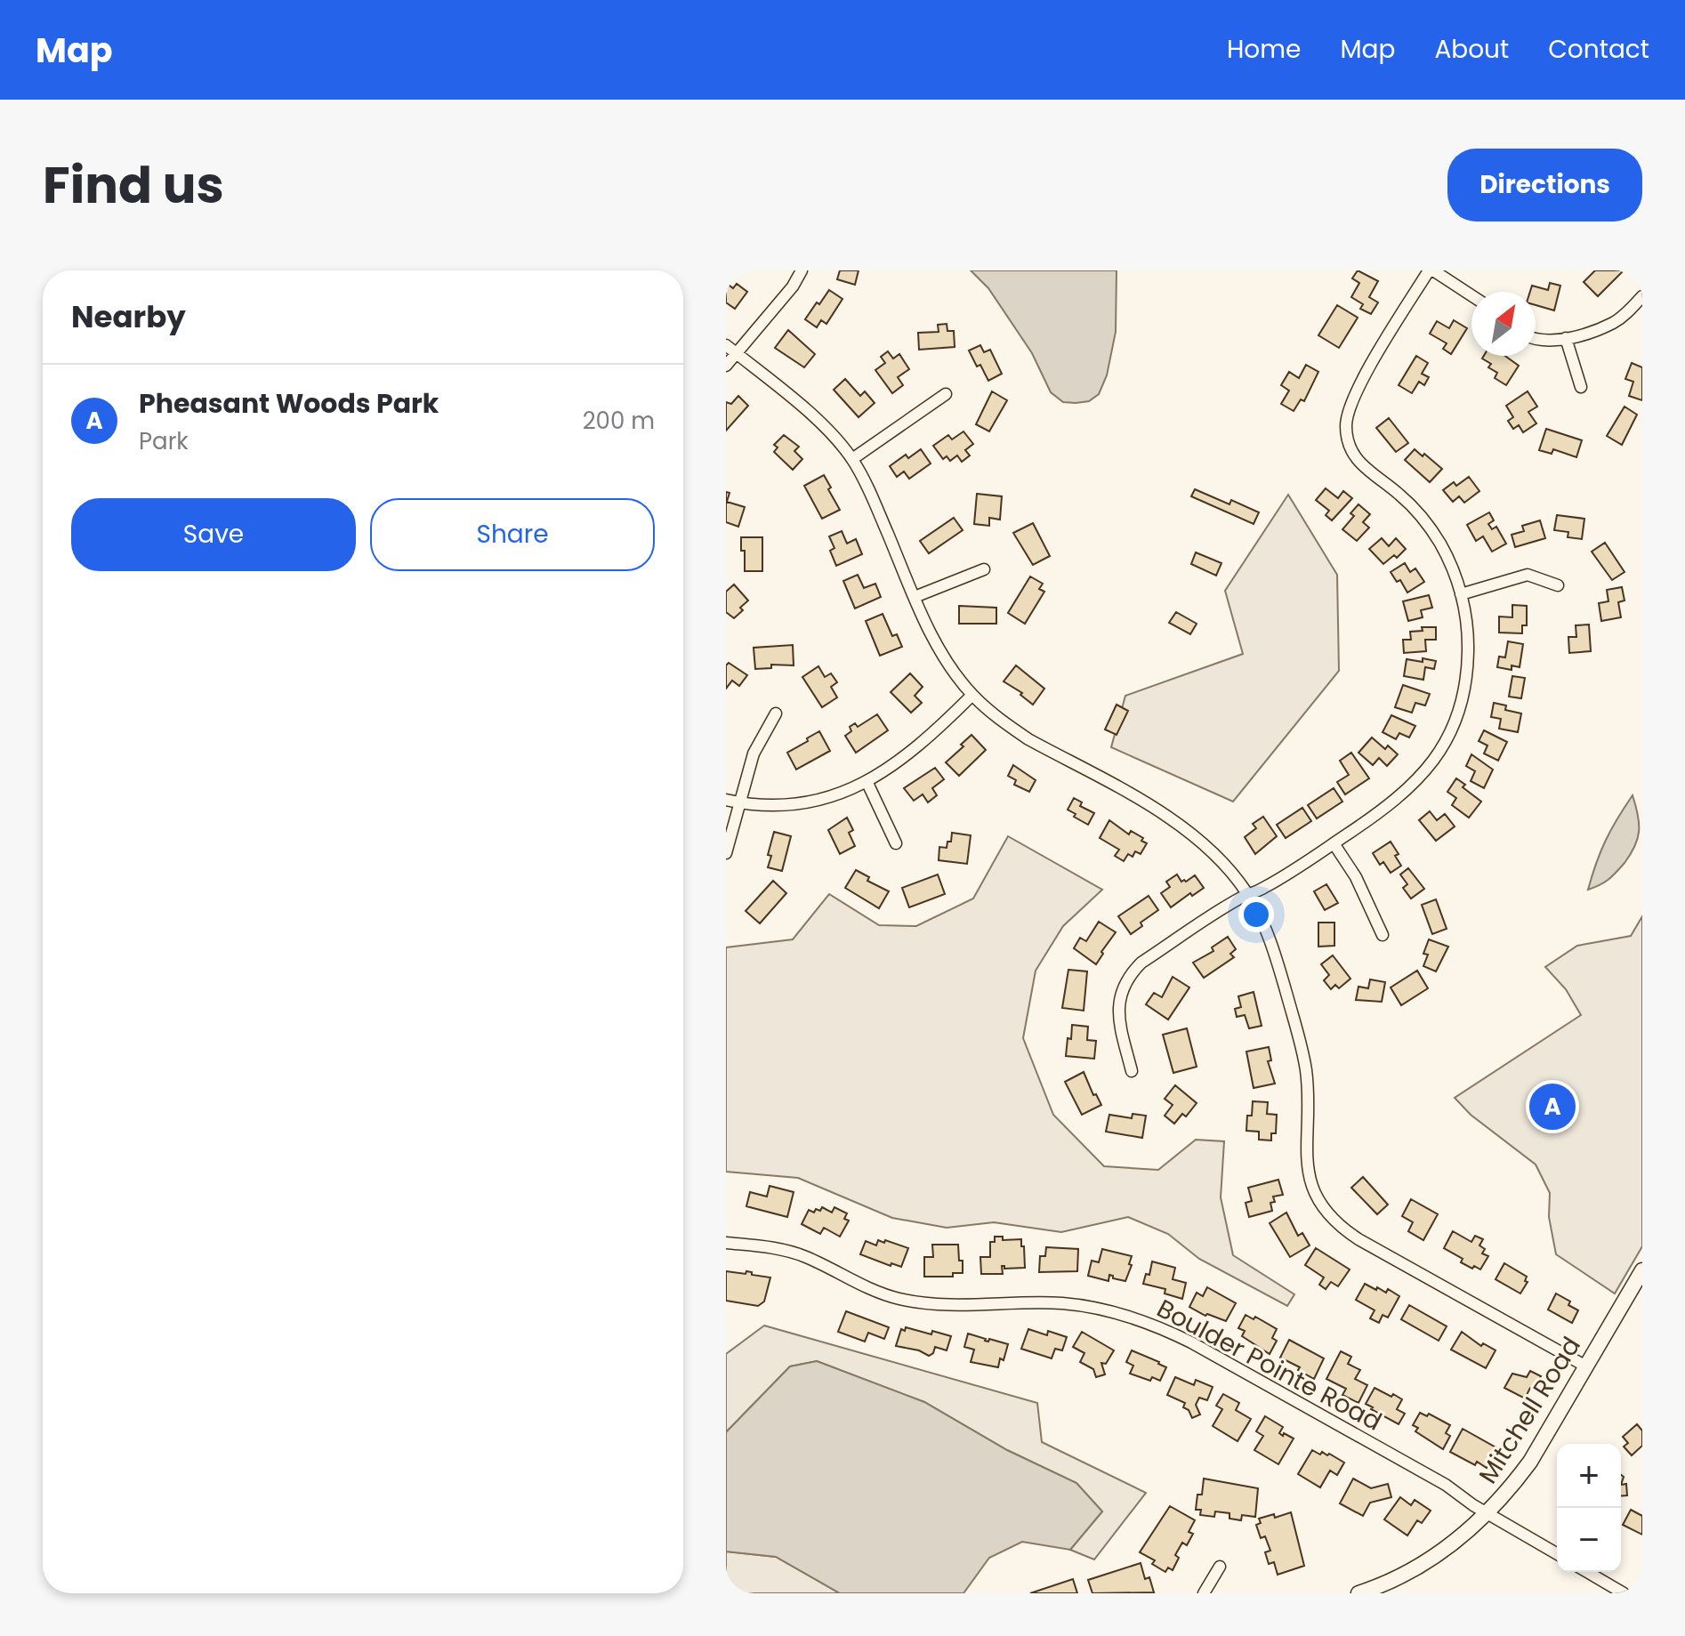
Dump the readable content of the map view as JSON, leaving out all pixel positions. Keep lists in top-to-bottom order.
{
  "streets": {
    "main road": ["Mitchell Road"],
    "street": ["Boulder Pointe Road"]
  },
  "crossings": [
    ["Boulder Pointe Road", "Mitchell Road"]
  ],
  "north": "top right",
  "page": {
    "header": "Map",
    "nav": [
      "Home",
      "Map",
      "About",
      "Contact"
    ],
    "title": "Find us",
    "buttons": [
      "Directions",
      ["Save", "Share"]
    ],
    "heading": "Nearby",
    "list": [
      {
        "mark": "A",
        "name": "Pheasant Woods Park",
        "note": "Park",
        "value": "200 m"
      }
    ],
    "pins": "A",
    "map_buttons": ["+", "−"]
  }
}
